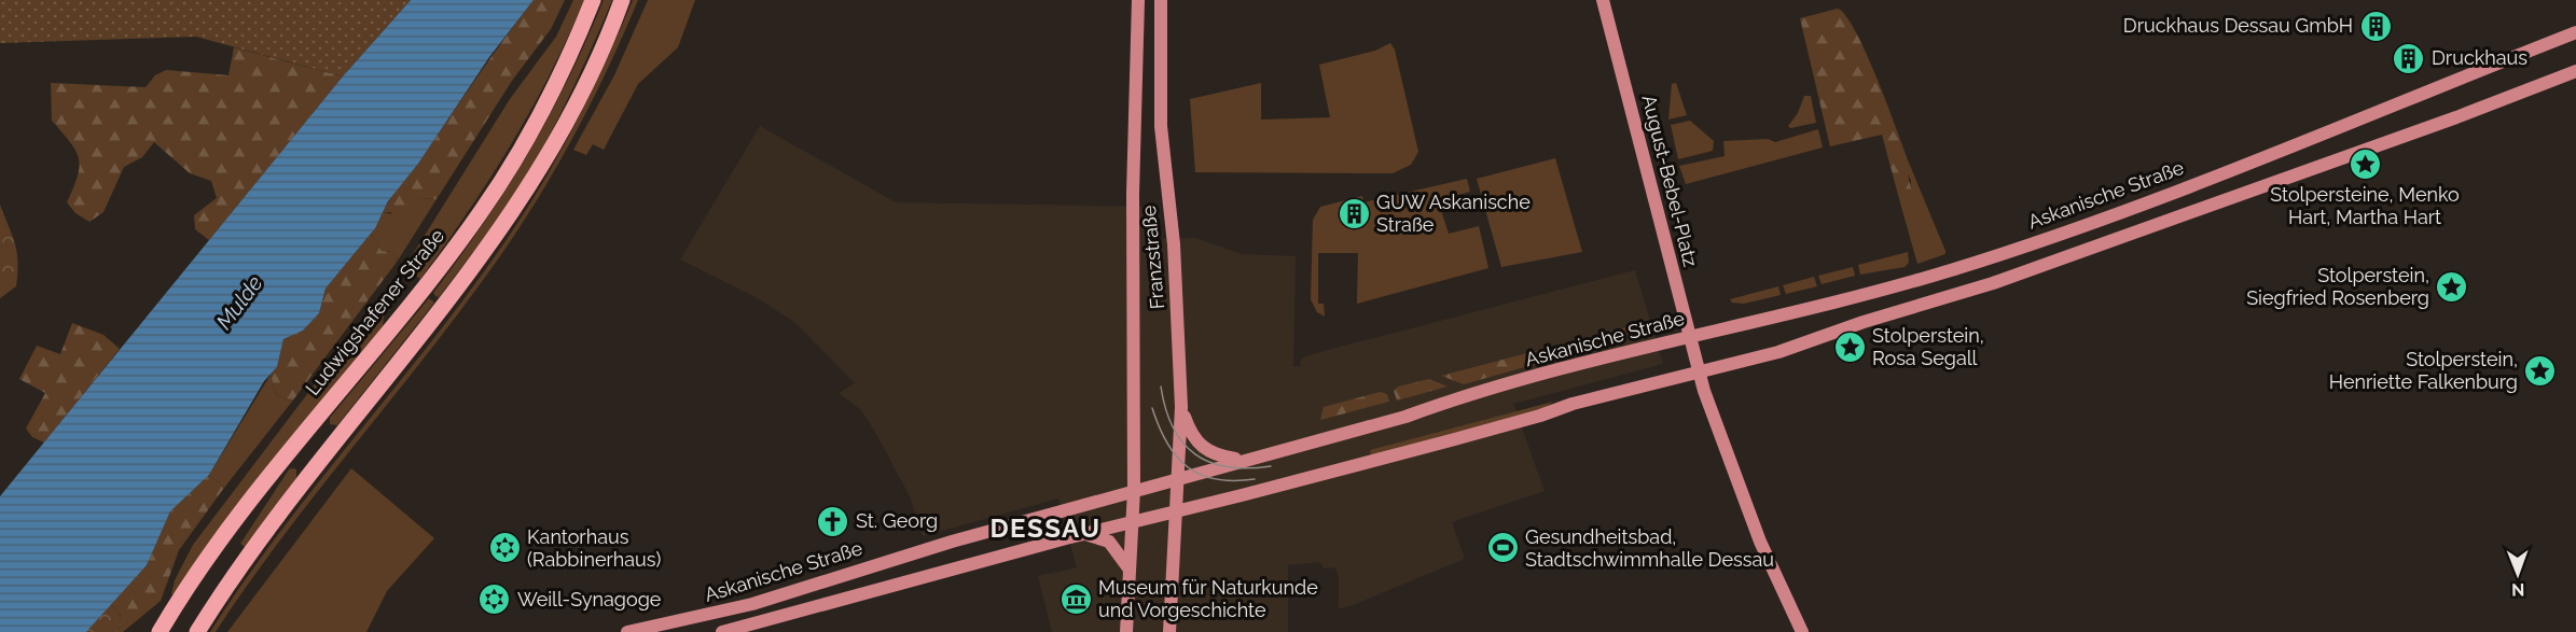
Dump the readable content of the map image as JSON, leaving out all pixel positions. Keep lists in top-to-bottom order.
{
  "streets": {
    "main road": [
      "August-Bebel-Platz",
      "Askanische Straße",
      "Franzstraße",
      "Ludwigshafener Straße"
    ]
  },
  "crossings": [
    ["August-Bebel-Platz", "Askanische Straße"],
    ["Askanische Straße", "Franzstraße"]
  ],
  "districts": ["DESSAU"],
  "water": ["Mulde"],
  "places": {
    "building": ["Druckhaus Dessau GmbH", "Druckhaus", "GUW Askanische Straße"],
    "place": [
      "Stolpersteine, Menko Hart, Martha Hart",
      "Stolperstein, Siegfried Rosenberg",
      "Stolperstein, Rosa Segall",
      "Stolperstein, Henriette Falkenburg"
    ],
    "church": ["St. Georg"],
    "synagogue": ["Kantorhaus (Rabbinerhaus)", "Weill-Synagoge"],
    "sports": ["Gesundheitsbad, Stadtschwimmhalle Dessau"],
    "museum": ["Museum für Naturkunde und Vorgeschichte"]
  },
  "north": "bottom"
}
